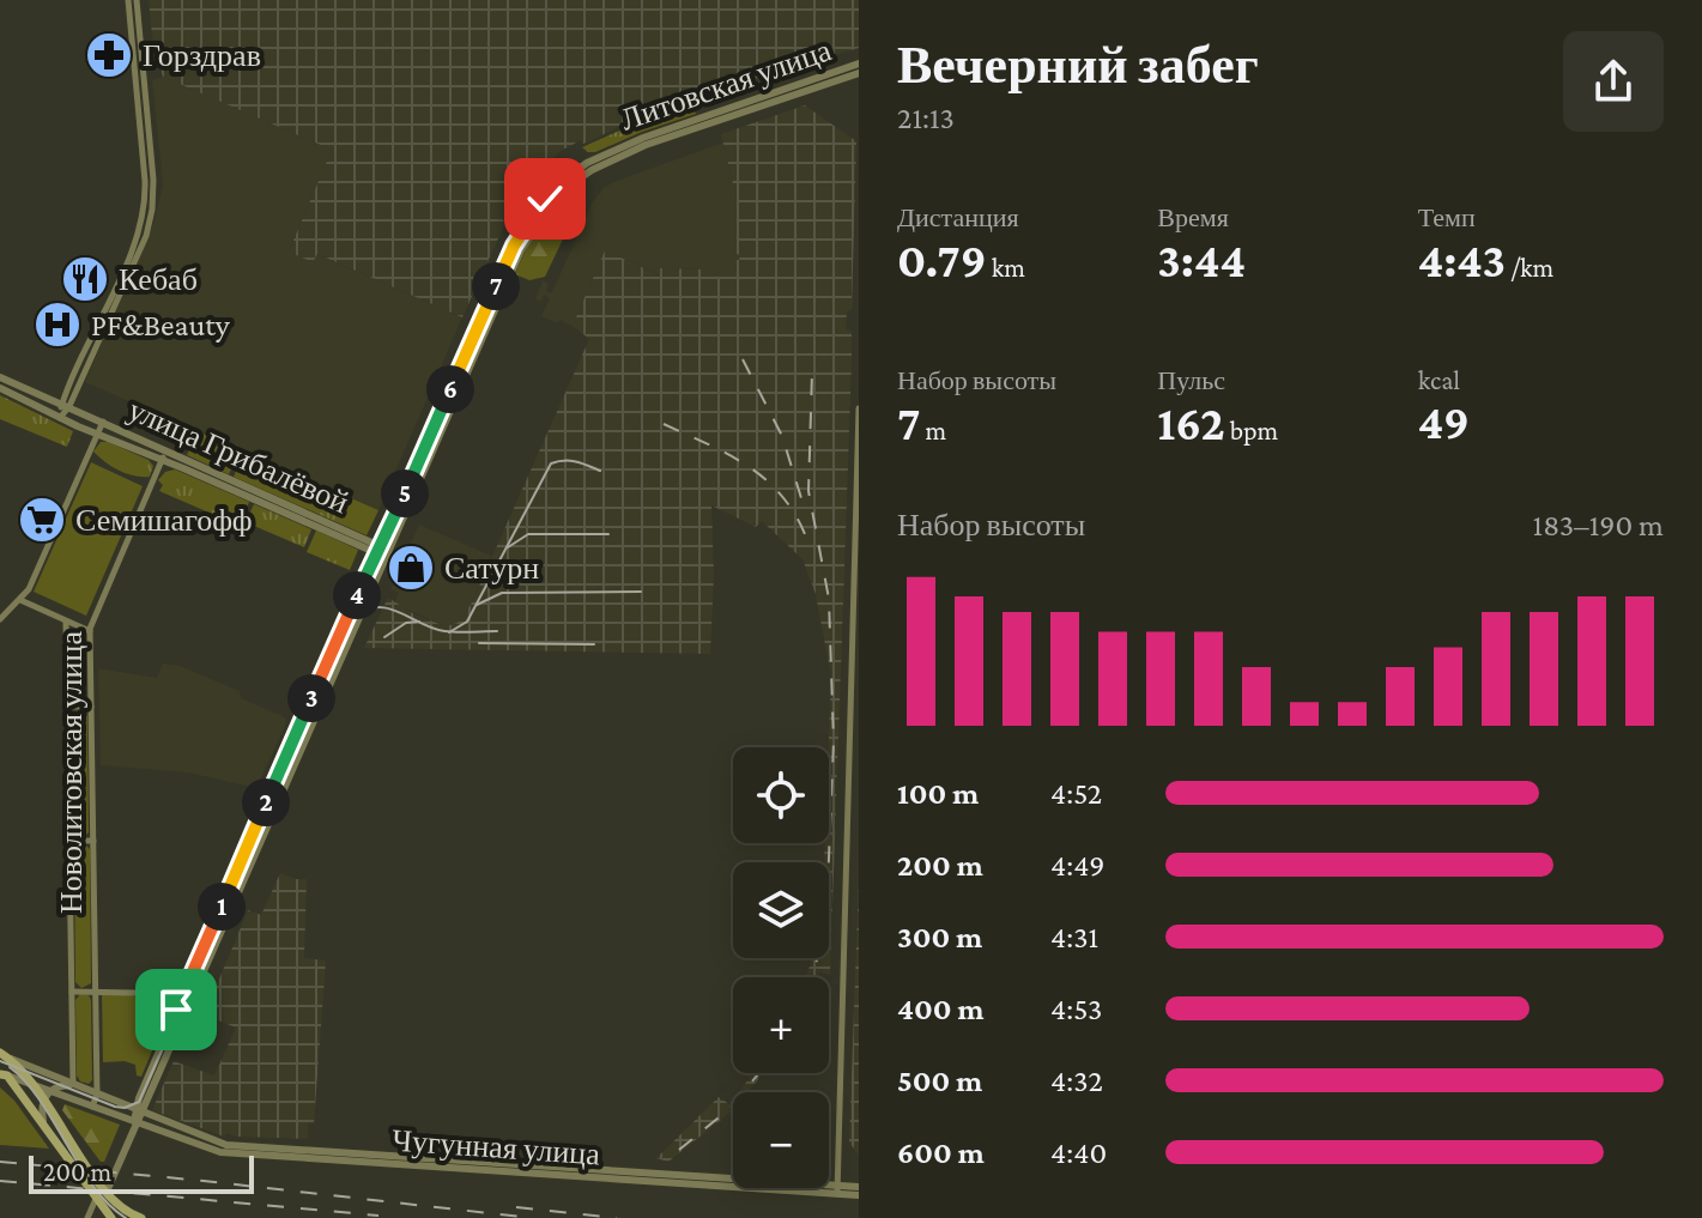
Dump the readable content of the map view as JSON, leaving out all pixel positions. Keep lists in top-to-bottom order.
{
  "streets": {
    "street": [
      "Литовская улица",
      "улица Грибалёвой",
      "Новолитовская улица",
      "Чугунная улица"
    ]
  },
  "crossings": [
    ["Литовская улица", "улица Грибалёвой"],
    ["Литовская улица", "Чугунная улица"],
    ["улица Грибалёвой", "Новолитовская улица"],
    ["Новолитовская улица", "Чугунная улица"]
  ],
  "places": {
    "pharmacy": ["Горздрав"],
    "restaurant": ["Кебаб"],
    "hospital": ["PF&Beauty"],
    "supermarket": ["Семишагофф"],
    "shop": ["Сатурн"]
  },
  "scale_bar": "200 m",
  "page": {
    "heading": ["Вечерний забег", "21:13"],
    "stats": [
      ["Дистанция", "0.79 km"],
      ["Время", "3:44"],
      ["Темп", "4:43 /km"],
      ["Набор высоты", "7 m"],
      ["Пульс", "162 bpm"],
      ["kcal", "49"]
    ],
    "pins": [
      "7",
      "6",
      "5",
      "4",
      "3",
      "2",
      "1"
    ],
    "chart": ["Набор высоты", "183–190 m"],
    "map_buttons": ["+", "−"],
    "list": [
      {
        "name": "100 m",
        "note": "4:52"
      },
      {
        "name": "200 m",
        "note": "4:49"
      },
      {
        "name": "300 m",
        "note": "4:31"
      },
      {
        "name": "400 m",
        "note": "4:53"
      },
      {
        "name": "500 m",
        "note": "4:32"
      },
      {
        "name": "600 m",
        "note": "4:40"
      }
    ],
    "scale": "200 m"
  }
}
